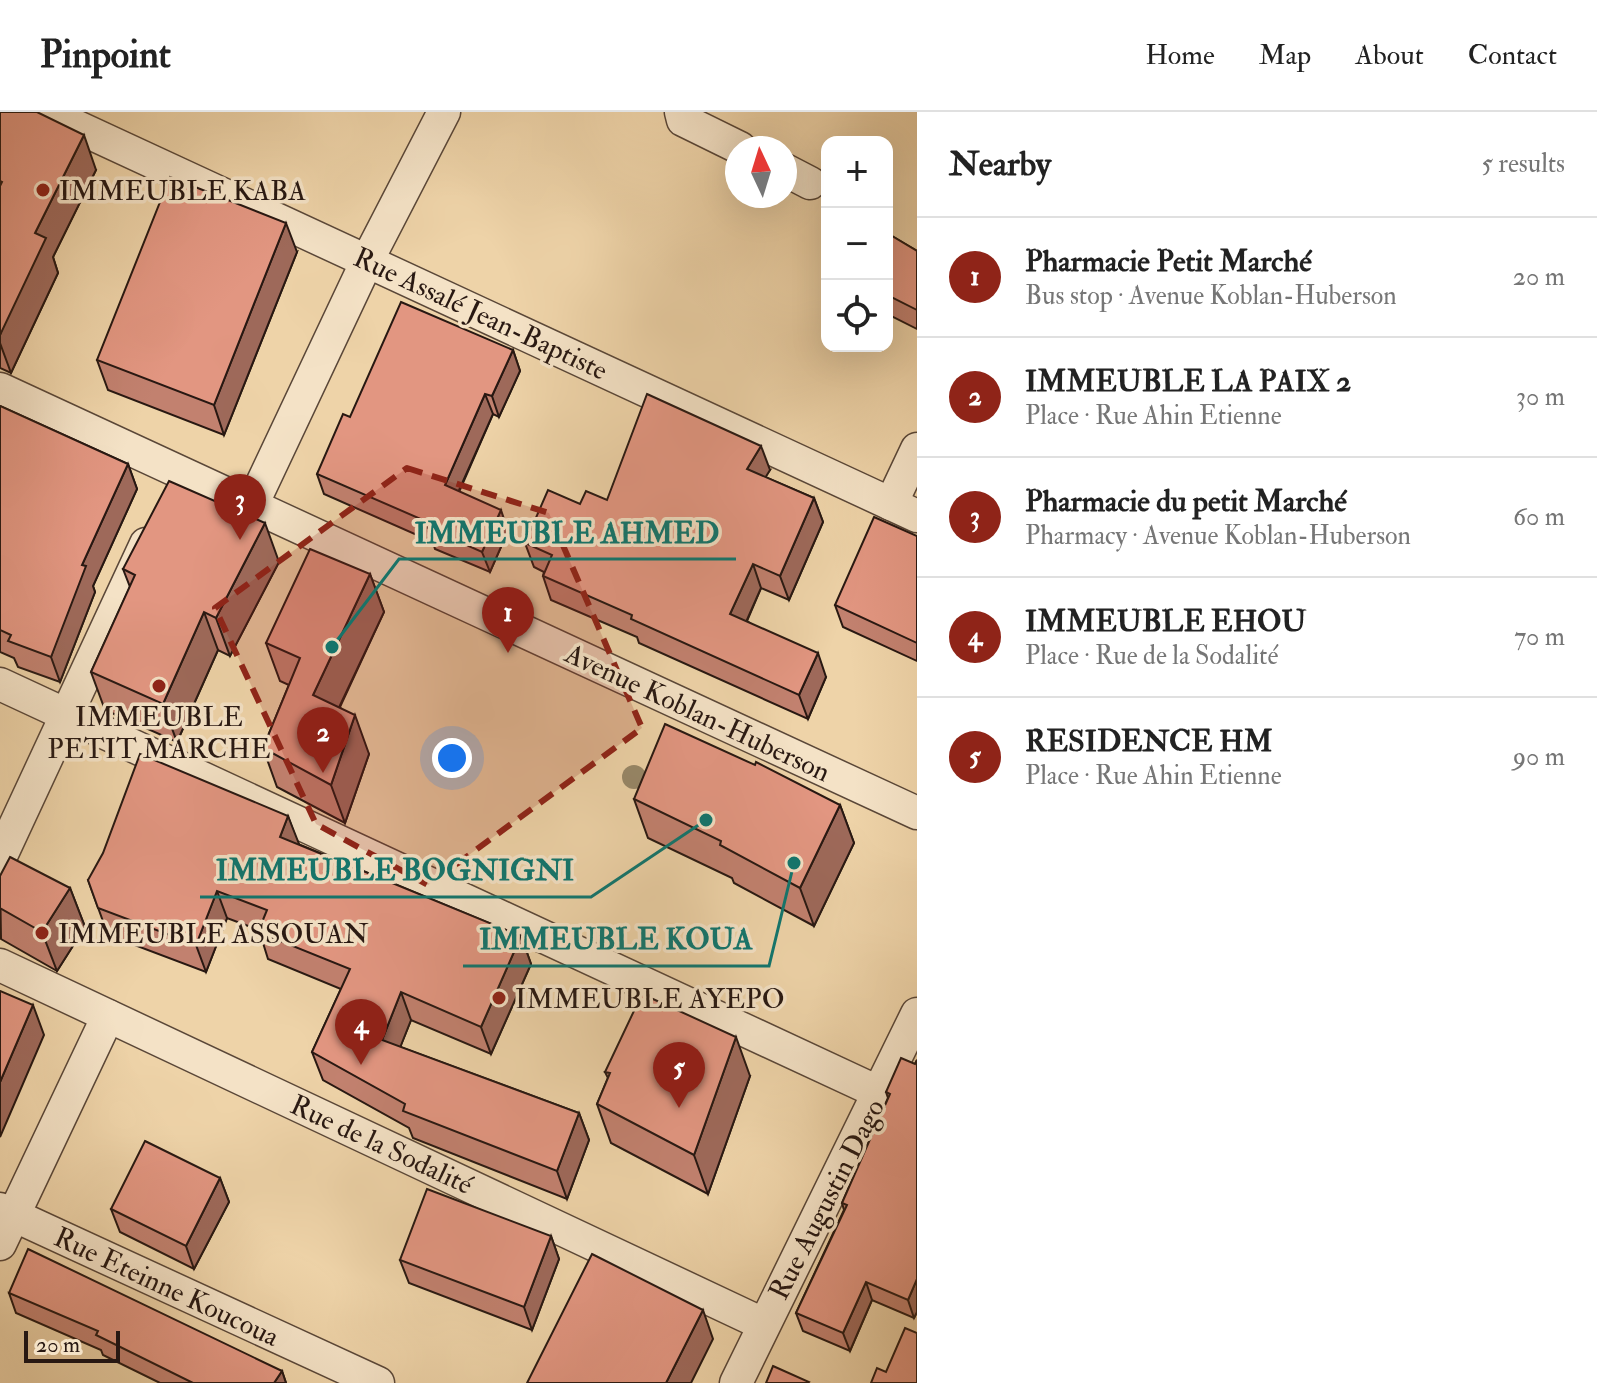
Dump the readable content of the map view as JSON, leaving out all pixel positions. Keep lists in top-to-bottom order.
{
  "streets": {
    "street": [
      "Rue Assalé Jean-Baptiste",
      "Avenue Koblan-Huberson",
      "Rue de la Sodalité",
      "Rue Augustin Dago",
      "Rue Eteinne Koucoua"
    ]
  },
  "crossings": [
    ["Rue de la Sodalité", "Rue Augustin Dago"]
  ],
  "places": [
    "IMMEUBLE KABA",
    "IMMEUBLE AHMED",
    "IMMEUBLE PETIT MARCHE",
    "IMMEUBLE BOGNIGNI",
    "IMMEUBLE KOUA",
    "IMMEUBLE ASSOUAN",
    "IMMEUBLE AYEPO"
  ],
  "scale_bar": "20 m",
  "north": "top",
  "page": {
    "header": "Pinpoint",
    "nav": [
      "Home",
      "Map",
      "About",
      "Contact"
    ],
    "heading": ["Nearby", "5 results"],
    "map_buttons": ["+", "−"],
    "list": [
      {
        "mark": "1",
        "name": "Pharmacie Petit Marché",
        "note": "Bus stop · Avenue Koblan-Huberson",
        "value": "20 m"
      },
      {
        "mark": "2",
        "name": "IMMEUBLE LA PAIX 2",
        "note": "Place · Rue Ahin Etienne",
        "value": "30 m"
      },
      {
        "mark": "3",
        "name": "Pharmacie du petit Marché",
        "note": "Pharmacy · Avenue Koblan-Huberson",
        "value": "60 m"
      },
      {
        "mark": "4",
        "name": "IMMEUBLE EHOU",
        "note": "Place · Rue de la Sodalité",
        "value": "70 m"
      },
      {
        "mark": "5",
        "name": "RESIDENCE HM",
        "note": "Place · Rue Ahin Etienne",
        "value": "90 m"
      }
    ],
    "pins": [
      "3",
      "1",
      "2",
      "4",
      "5"
    ],
    "scale": "20 m"
  }
}
